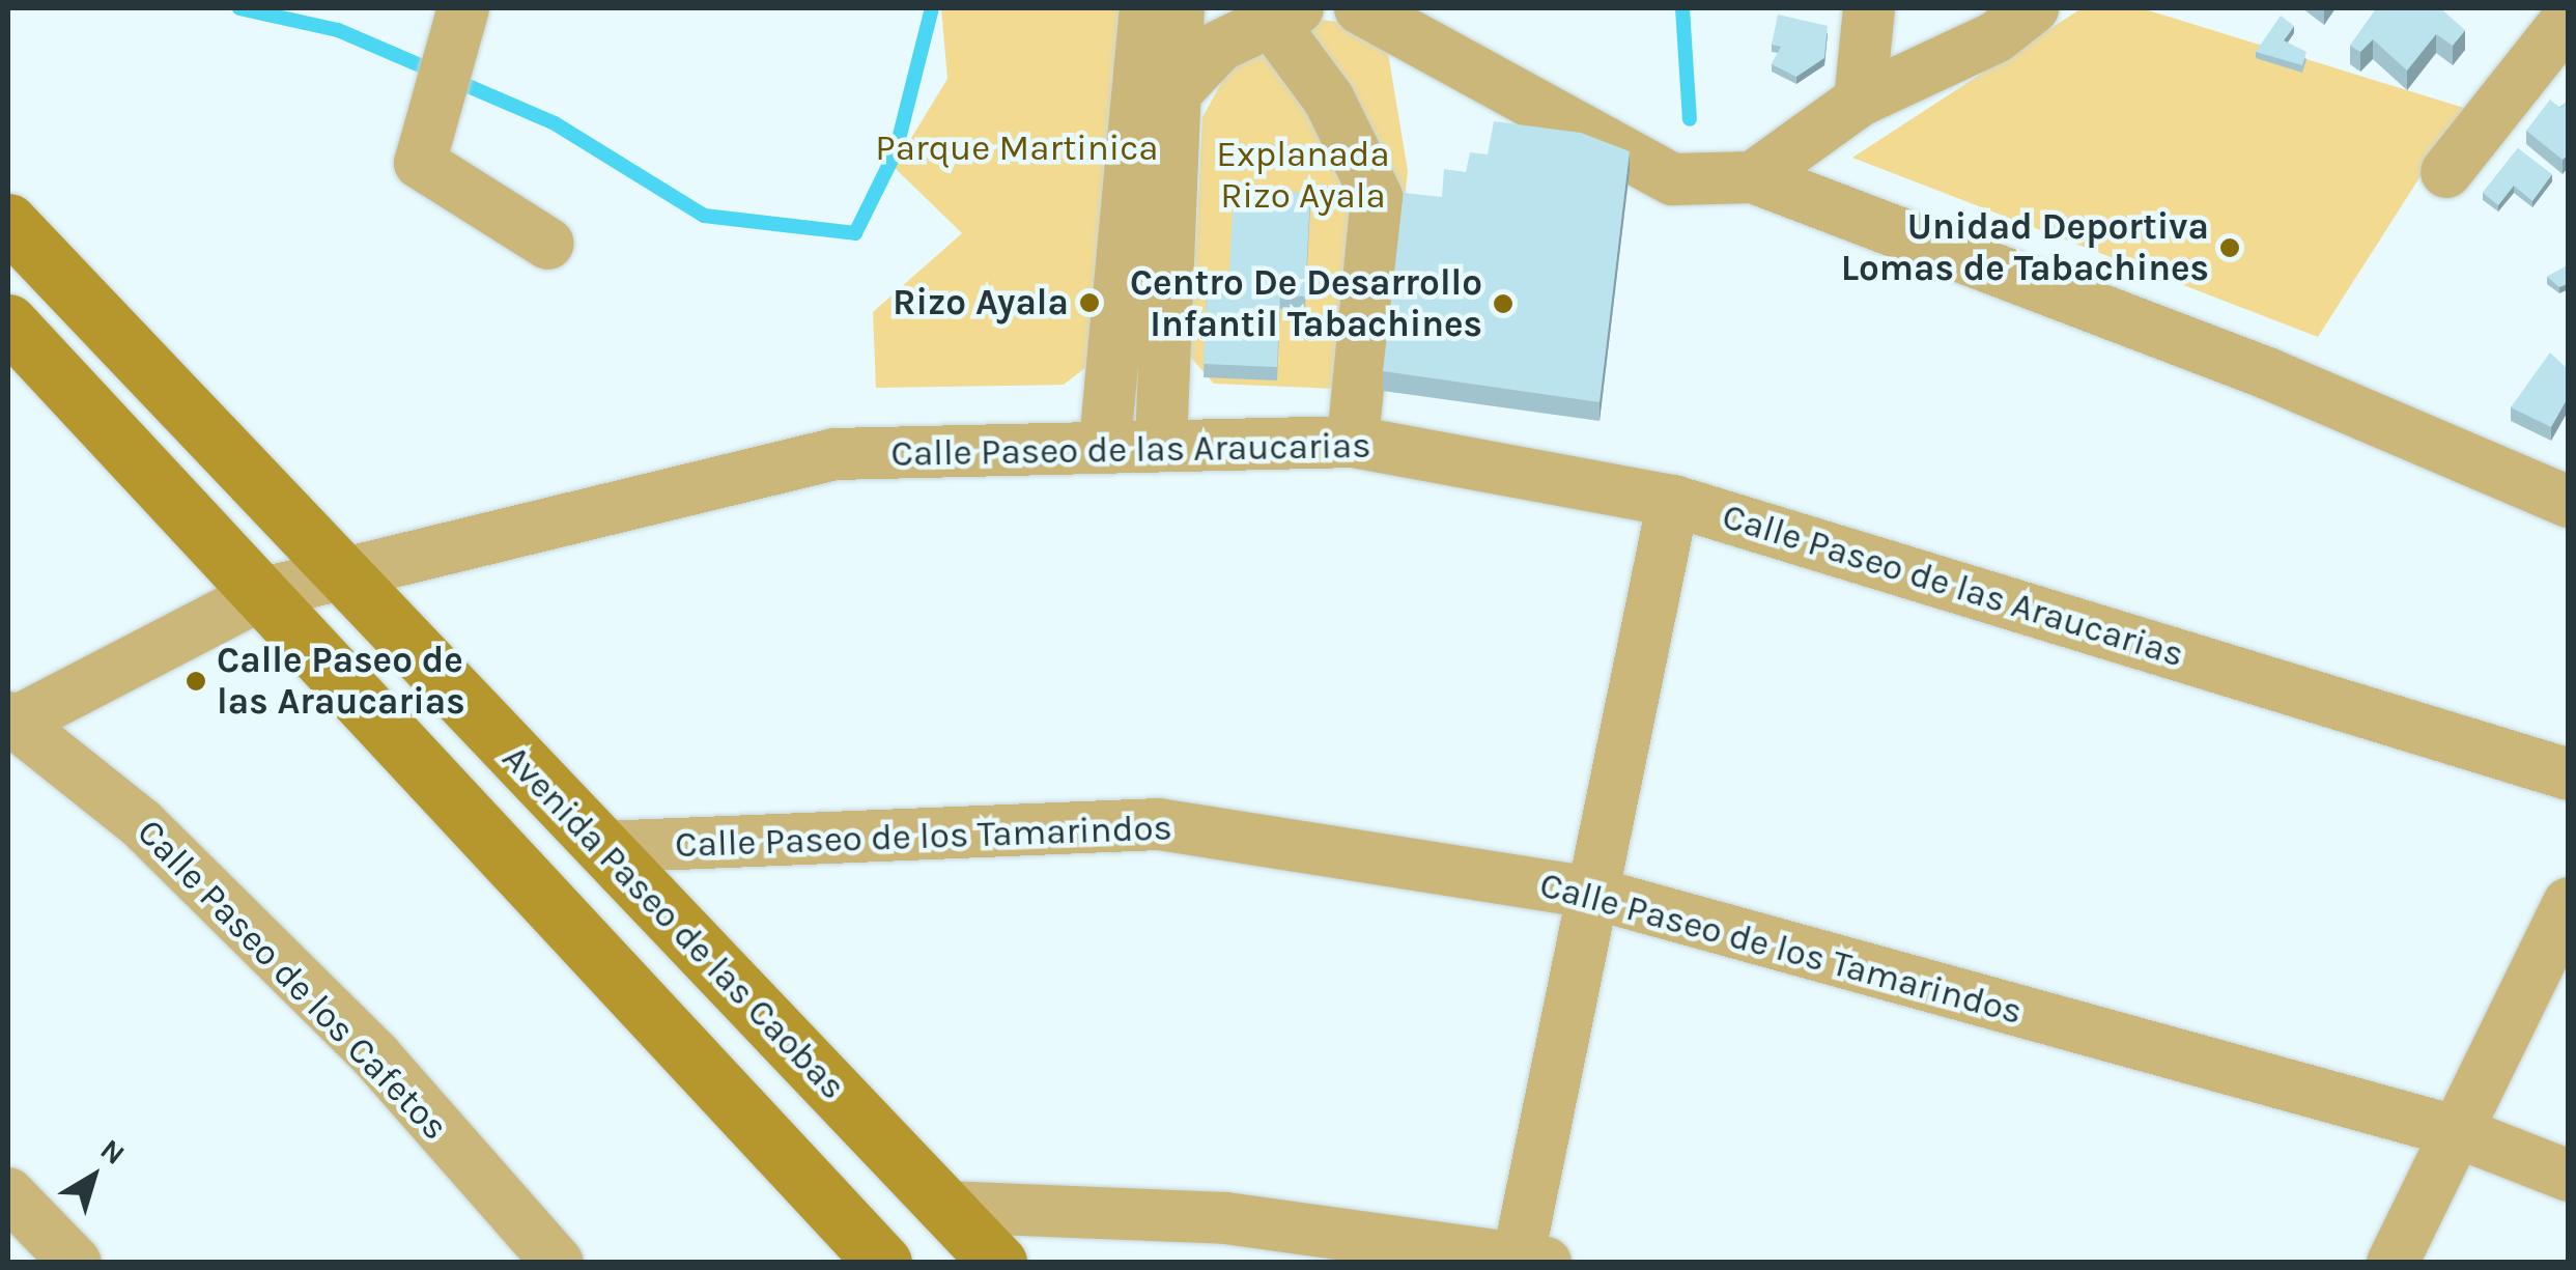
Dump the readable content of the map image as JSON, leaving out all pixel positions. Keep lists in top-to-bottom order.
{
  "streets": {
    "main road": ["Avenida Paseo de las Caobas"],
    "street": ["Calle Paseo de las Araucarias", "Calle Paseo de los Tamarindos", "Calle Paseo de los Cafetos"]
  },
  "crossings": [
    ["Calle Paseo de las Araucarias", "Avenida Paseo de las Caobas"],
    ["Calle Paseo de las Araucarias", "Calle Paseo de los Cafetos"],
    ["Calle Paseo de los Tamarindos", "Avenida Paseo de las Caobas"]
  ],
  "parks": ["Parque Martinica", "Explanada Rizo Ayala"],
  "places": [
    "Unidad Deportiva Lomas de Tabachines",
    "Rizo Ayala",
    "Centro De Desarrollo Infantil Tabachines",
    "Calle Paseo de las Araucarias"
  ],
  "north": "top right"
}
